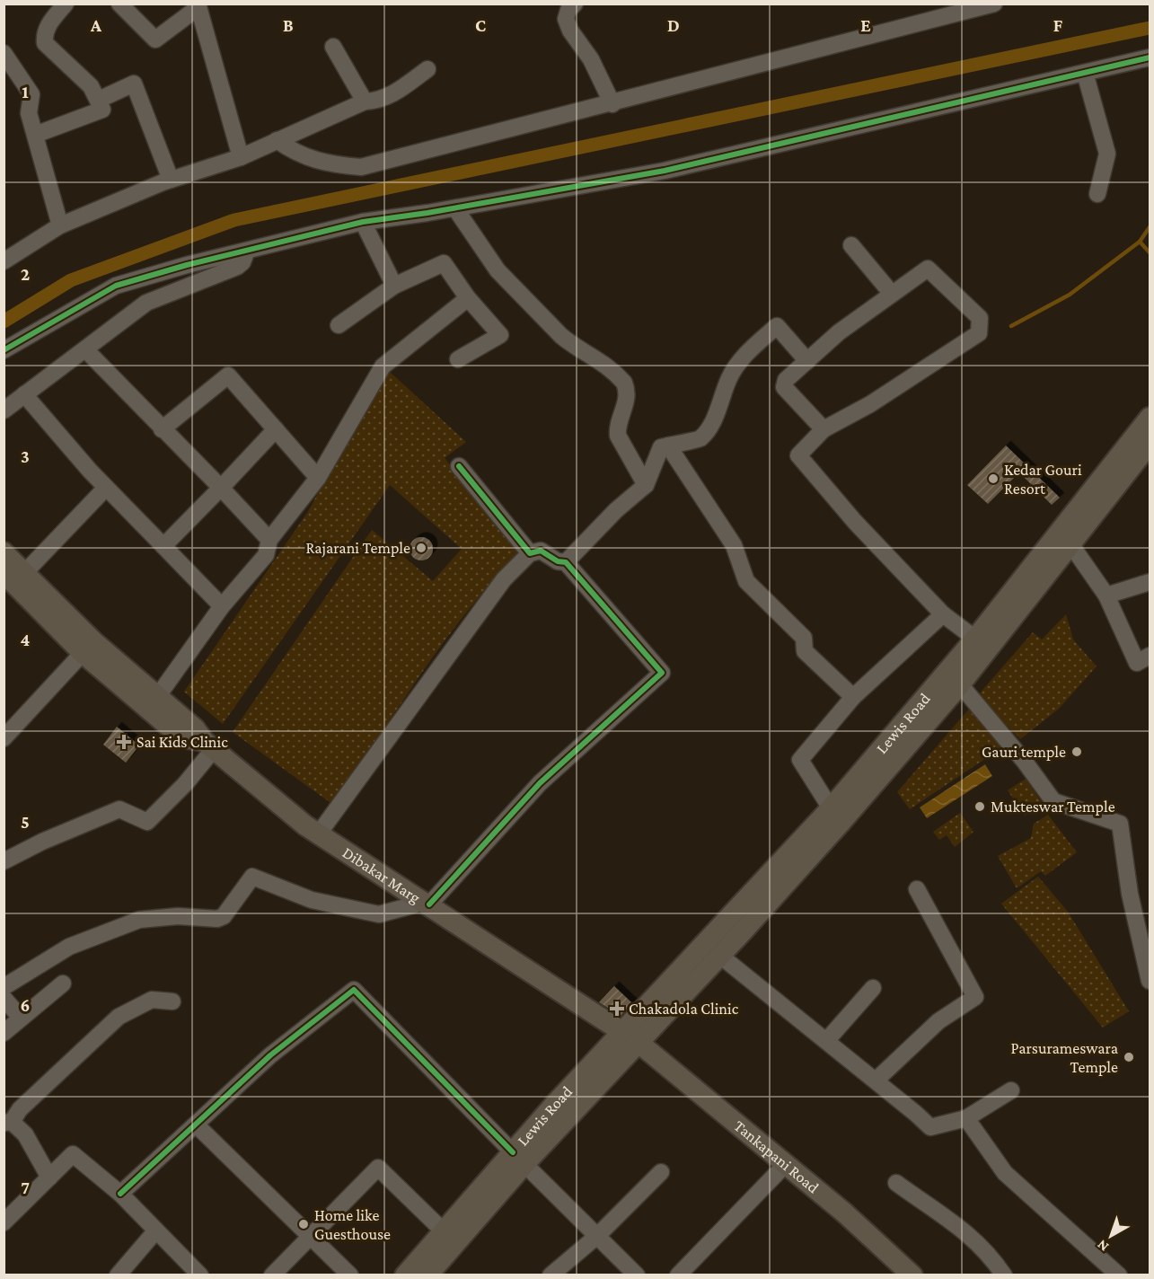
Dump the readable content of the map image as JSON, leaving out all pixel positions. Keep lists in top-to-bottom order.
{
  "streets": {
    "main road": ["Lewis Road", "Dibakar Marg", "Tankapani Road"]
  },
  "crossings": [
    ["Lewis Road", "Dibakar Marg"],
    ["Lewis Road", "Tankapani Road"],
    ["Dibakar Marg", "Tankapani Road"]
  ],
  "places": {
    "other": [
      "Kedar Gouri Resort",
      "Rajarani Temple",
      "Gauri temple",
      "Mukteswar Temple",
      "Parsurameswara Temple",
      "Home like Guesthouse"
    ],
    "health": ["Sai Kids Clinic", "Chakadola Clinic"]
  },
  "north": "bottom left",
  "grid": {
    "columns": [
      "A",
      "B",
      "C",
      "D",
      "E",
      "F"
    ],
    "rows": [
      "1",
      "2",
      "3",
      "4",
      "5",
      "6",
      "7"
    ]
  }
}
